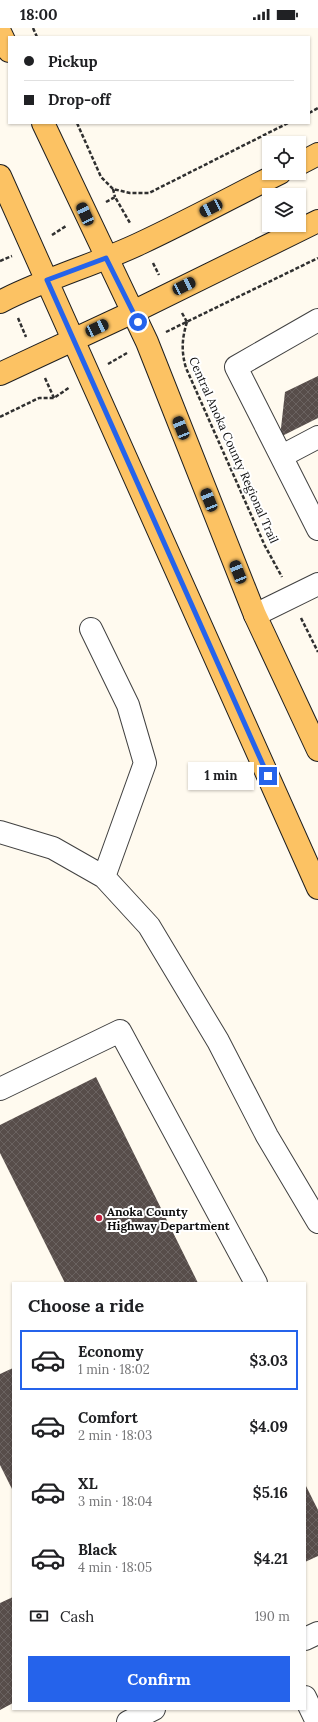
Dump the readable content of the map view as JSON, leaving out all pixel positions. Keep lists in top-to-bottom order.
{
  "streets": {
    "path": ["Central Anoka County Regional Trail"]
  },
  "places": ["Anoka County Highway Department"],
  "page": {
    "status": "18:00",
    "banner": ["Pickup", "Drop-off"],
    "bubble": "1 min",
    "heading": "Choose a ride",
    "list": [
      {
        "name": "Economy",
        "note": "1 min · 18:02",
        "value": "$3.03"
      },
      {
        "name": "Comfort",
        "note": "2 min · 18:03",
        "value": "$4.09"
      },
      {
        "name": "XL",
        "note": "3 min · 18:04",
        "value": "$5.16"
      },
      {
        "name": "Black",
        "note": "4 min · 18:05",
        "value": "$4.21"
      }
    ],
    "pay": ["Cash", "190 m"],
    "buttons": "Confirm"
  }
}
